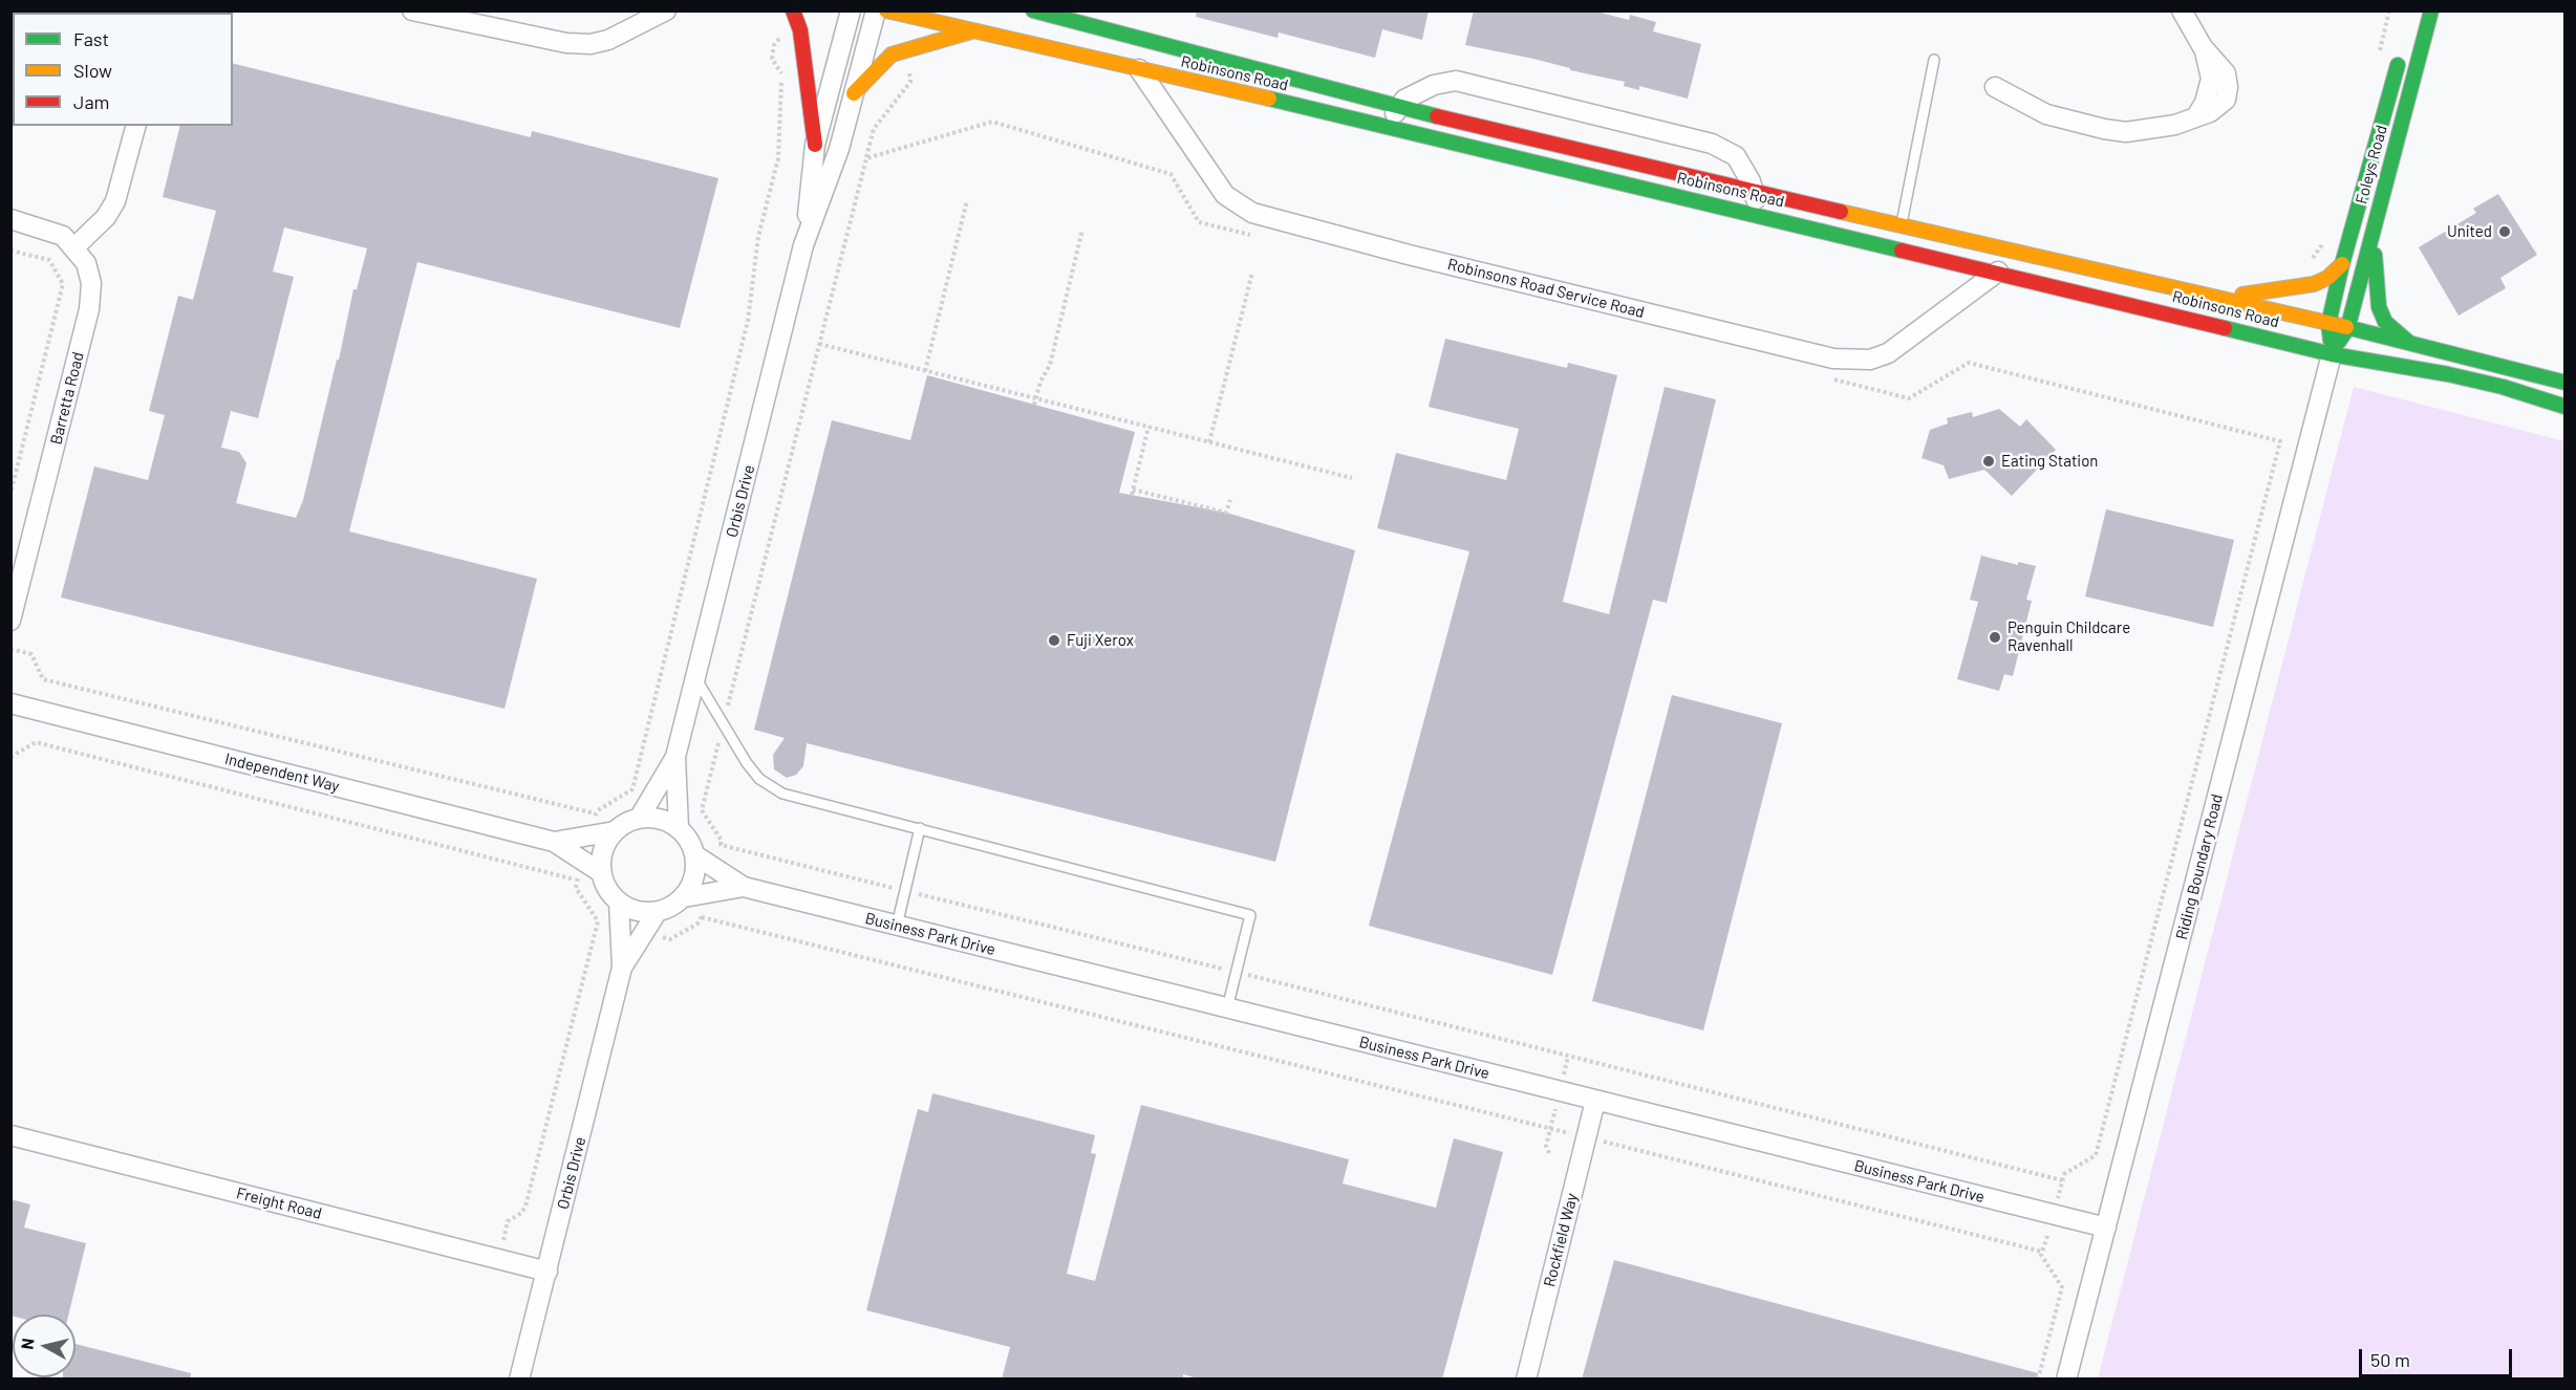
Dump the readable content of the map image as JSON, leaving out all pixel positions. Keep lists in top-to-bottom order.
{
  "streets": {
    "main road": ["Robinsons Road", "Foleys Road"],
    "street": [
      "Robinsons Road Service Road",
      "Barretta Road",
      "Orbis Drive",
      "Independent Way",
      "Riding Boundary Road",
      "Business Park Drive",
      "Freight Road",
      "Rockfield Way"
    ]
  },
  "crossings": [
    ["Robinsons Road", "Foleys Road"],
    ["Robinsons Road", "Robinsons Road Service Road"],
    ["Robinsons Road", "Riding Boundary Road"],
    ["Foleys Road", "Riding Boundary Road"],
    ["Orbis Drive", "Independent Way"],
    ["Orbis Drive", "Business Park Drive"],
    ["Orbis Drive", "Freight Road"],
    ["Independent Way", "Business Park Drive"],
    ["Riding Boundary Road", "Business Park Drive"],
    ["Business Park Drive", "Rockfield Way"]
  ],
  "places": [
    "United",
    "Eating Station",
    "Penguin Childcare Ravenhall",
    "Fuji Xerox"
  ],
  "legend": ["Fast", "Slow", "Jam"],
  "scale_bar": "50 m",
  "north": "left"
}
